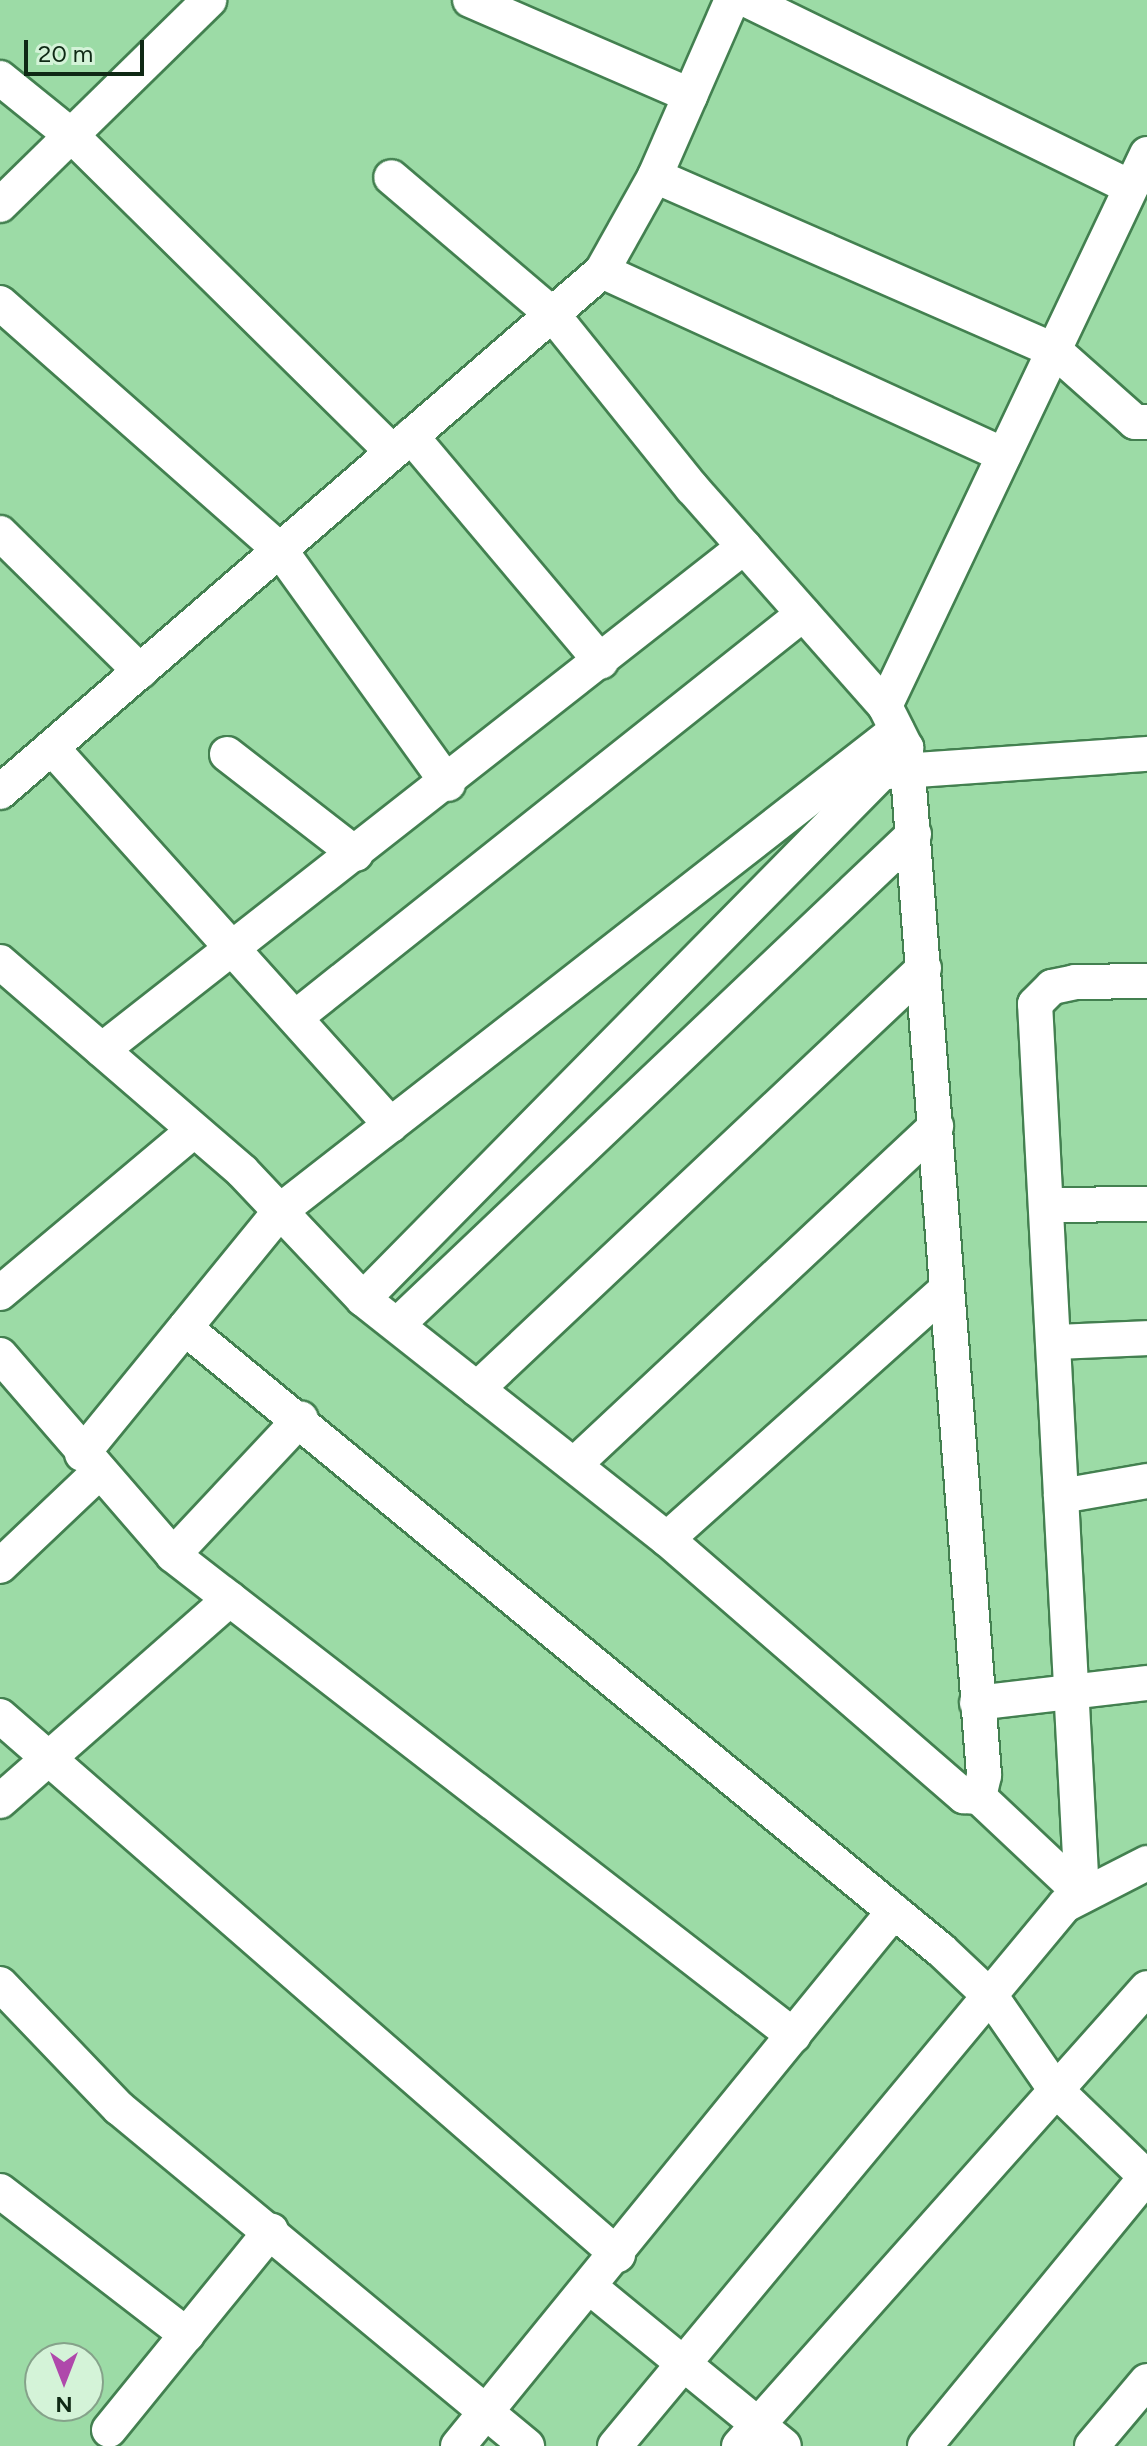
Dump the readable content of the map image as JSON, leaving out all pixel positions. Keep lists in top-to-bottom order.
{
  "scale_bar": "20 m",
  "north": "bottom"
}
